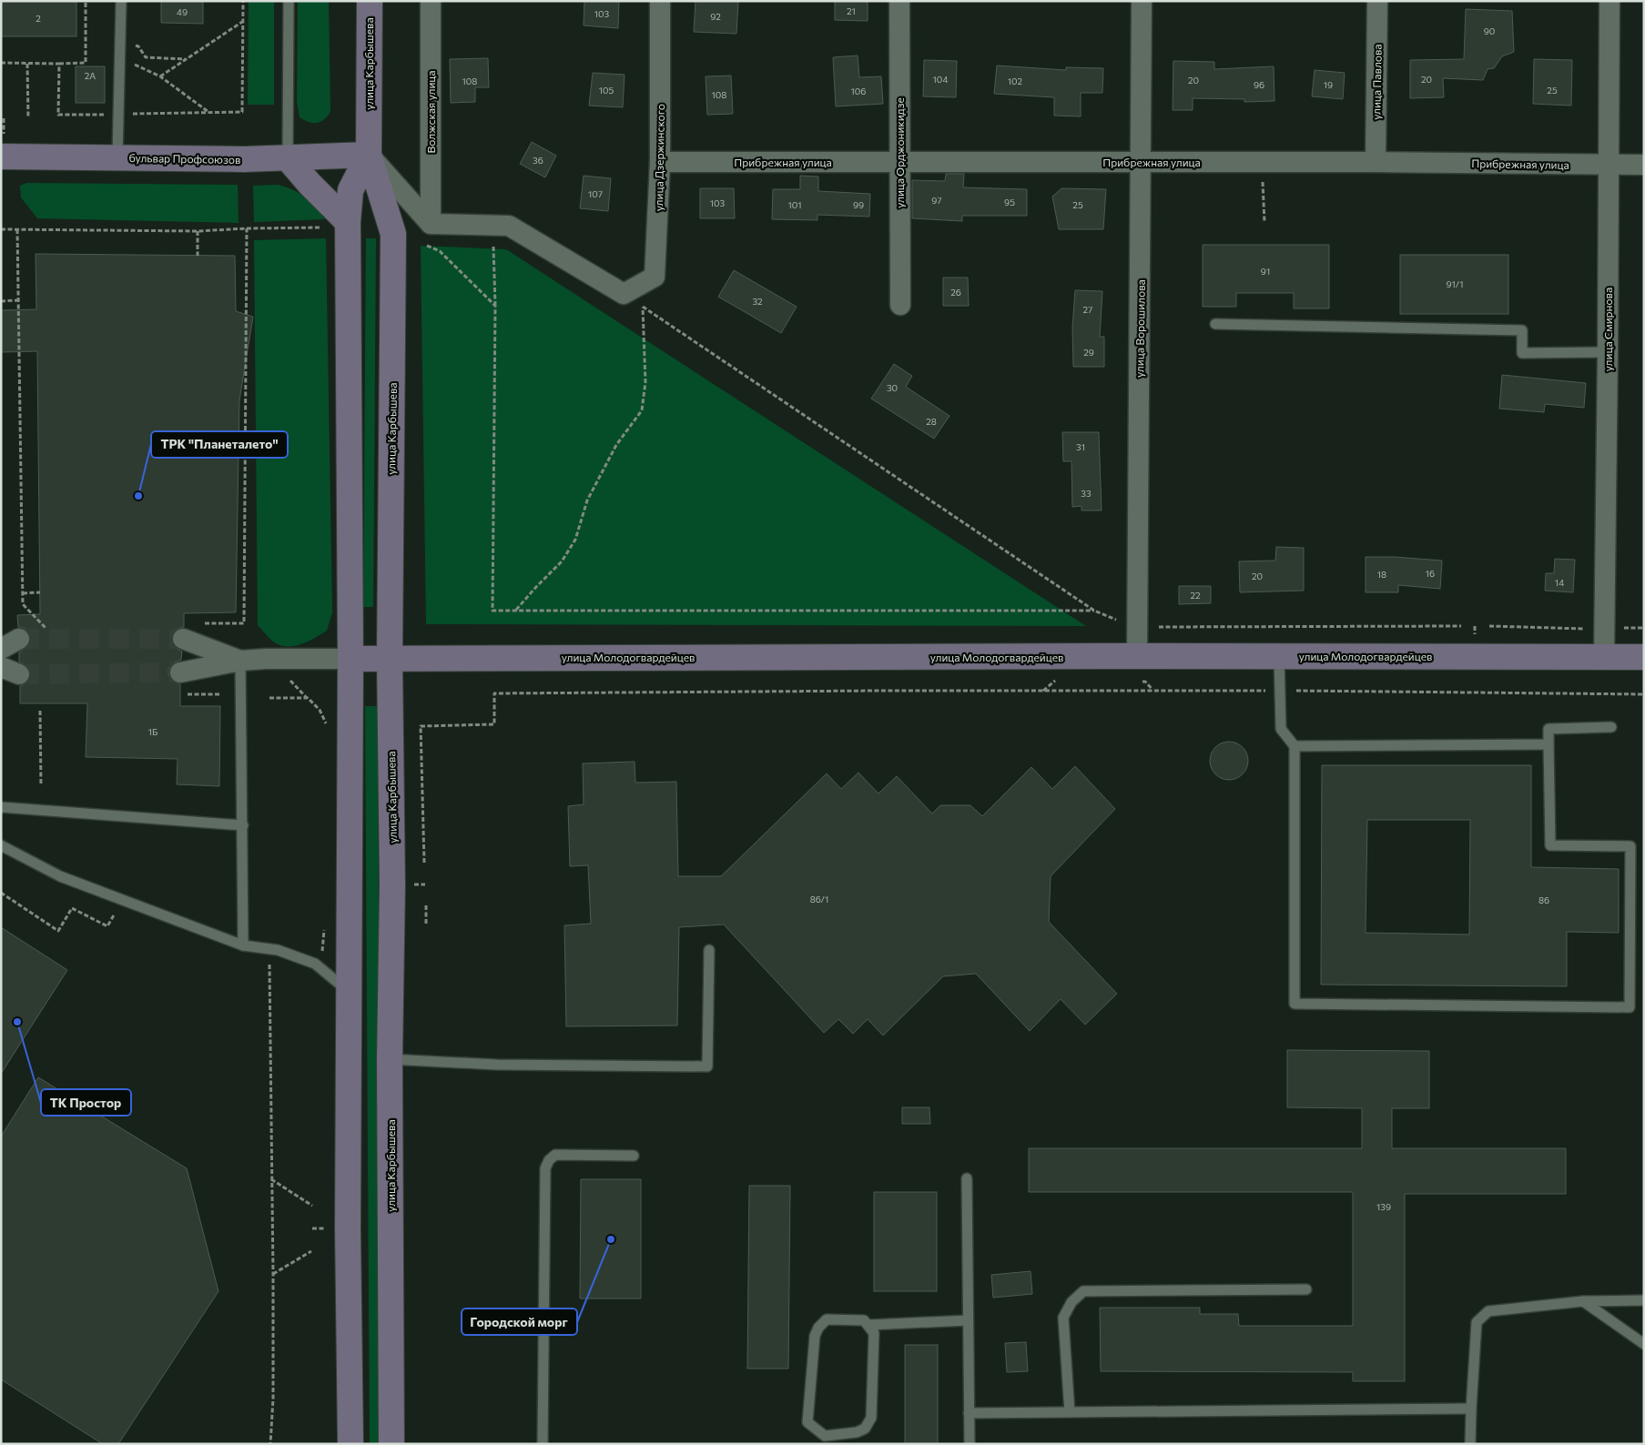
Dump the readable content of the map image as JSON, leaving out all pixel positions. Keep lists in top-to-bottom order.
{
  "streets": {
    "street": [
      "улица Карбышева",
      "улица Павлова",
      "Волжская улица",
      "улица Орджоникидзе",
      "улица Дзержинского",
      "бульвар Профсоюзов",
      "Прибрежная улица",
      "улица Ворошилова",
      "улица Смирнова",
      "улица Молодогвардейцев"
    ]
  },
  "crossings": [
    ["улица Карбышева", "бульвар Профсоюзов"],
    ["улица Карбышева", "улица Молодогвардейцев"],
    ["улица Павлова", "Прибрежная улица"],
    ["улица Орджоникидзе", "Прибрежная улица"],
    ["улица Дзержинского", "Прибрежная улица"],
    ["Прибрежная улица", "улица Ворошилова"],
    ["Прибрежная улица", "улица Смирнова"],
    ["улица Ворошилова", "улица Молодогвардейцев"],
    ["улица Смирнова", "улица Молодогвардейцев"]
  ],
  "places": ["ТРК \"Планеталето\"", "ТК Простор", "Городской морг"],
  "house_numbers": [
    "21",
    "49",
    "103",
    "92",
    "2",
    "90",
    "2А",
    "104",
    "20",
    "20",
    "108",
    "102",
    "96",
    "19",
    "105",
    "25",
    "106",
    "108",
    "36",
    "107",
    "97",
    "95",
    "103",
    "101",
    "99",
    "25",
    "91",
    "91/1",
    "26",
    "32",
    "27",
    "29",
    "30",
    "28",
    "31",
    "33",
    "16",
    "18",
    "20",
    "14",
    "22",
    "1Б",
    "86/1",
    "86",
    "139"
  ]
}
